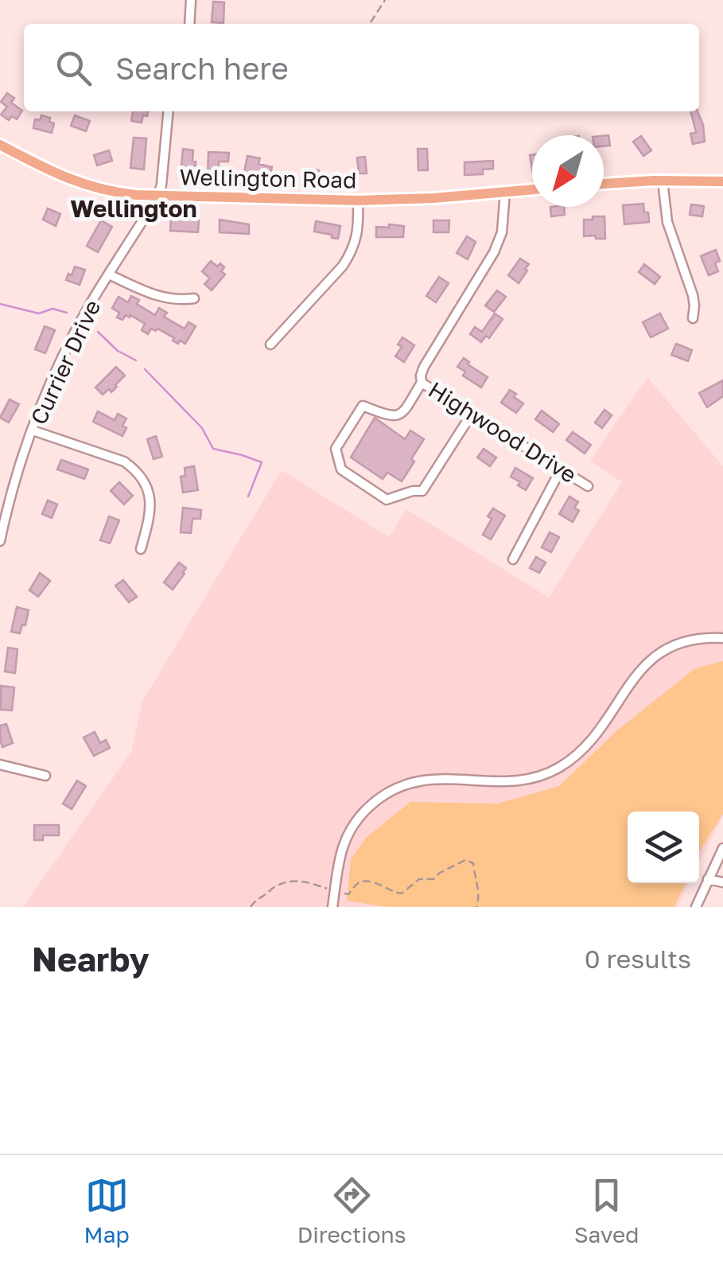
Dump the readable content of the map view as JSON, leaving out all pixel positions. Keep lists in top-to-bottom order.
{
  "streets": {
    "main road": ["Wellington Road"],
    "street": ["Currier Drive", "Highwood Drive"]
  },
  "crossings": [
    ["Wellington Road", "Currier Drive"]
  ],
  "districts": ["Wellington"],
  "north": "bottom left",
  "page": {
    "search": "Search here",
    "heading": ["Nearby", "0 results"],
    "nav": ["Map", "Directions", "Saved"]
  }
}
